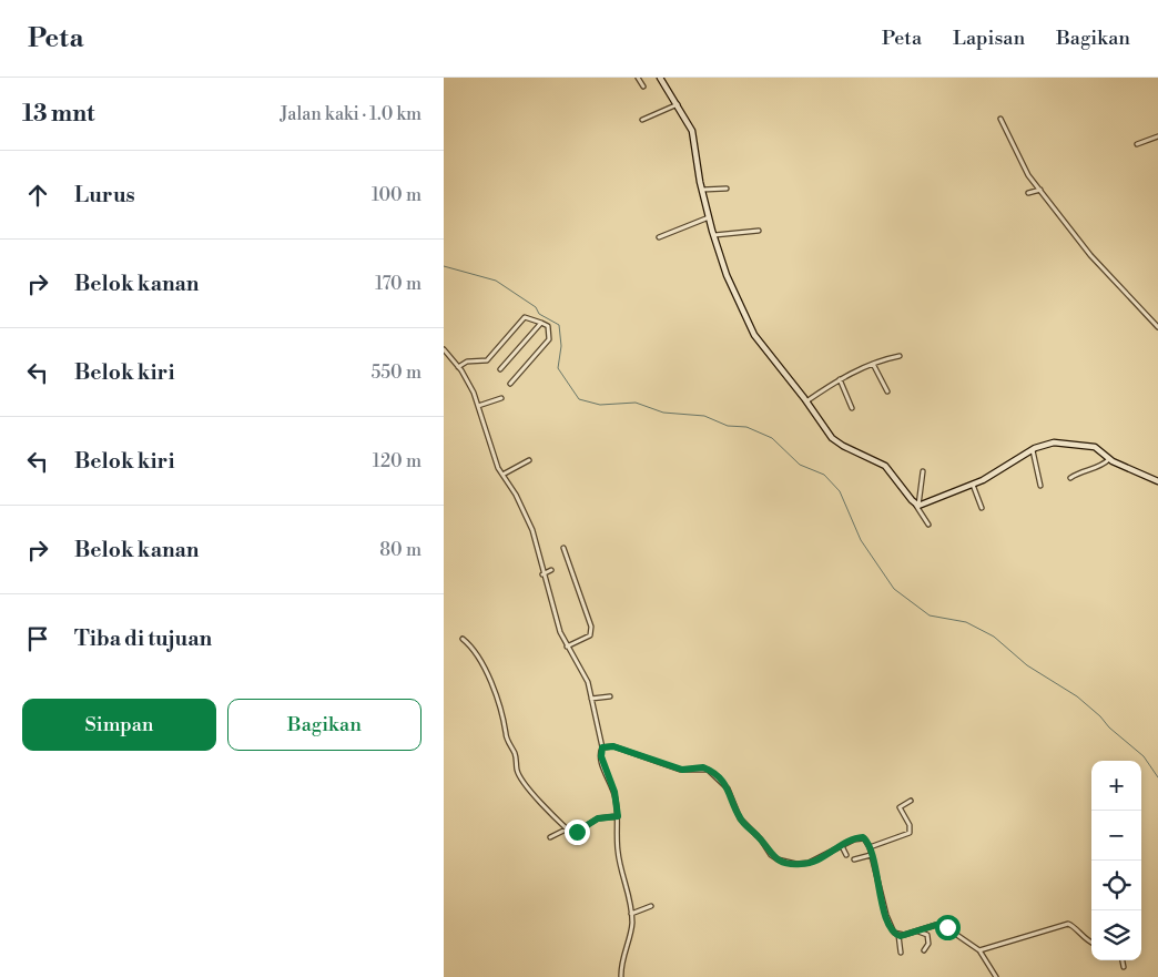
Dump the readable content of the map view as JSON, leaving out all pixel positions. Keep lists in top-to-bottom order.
{
  "page": {
    "header": "Peta",
    "nav": ["Peta", "Lapisan", "Bagikan"],
    "heading": ["13 mnt", "Jalan kaki · 1.0 km"],
    "list": [
      ["Lurus", "100 m"],
      ["Belok kanan", "170 m"],
      ["Belok kiri", "550 m"],
      ["Belok kiri", "120 m"],
      ["Belok kanan", "80 m"],
      "Tiba di tujuan"
    ],
    "buttons": ["Simpan", "Bagikan"],
    "map_buttons": ["+", "−"]
  }
}
